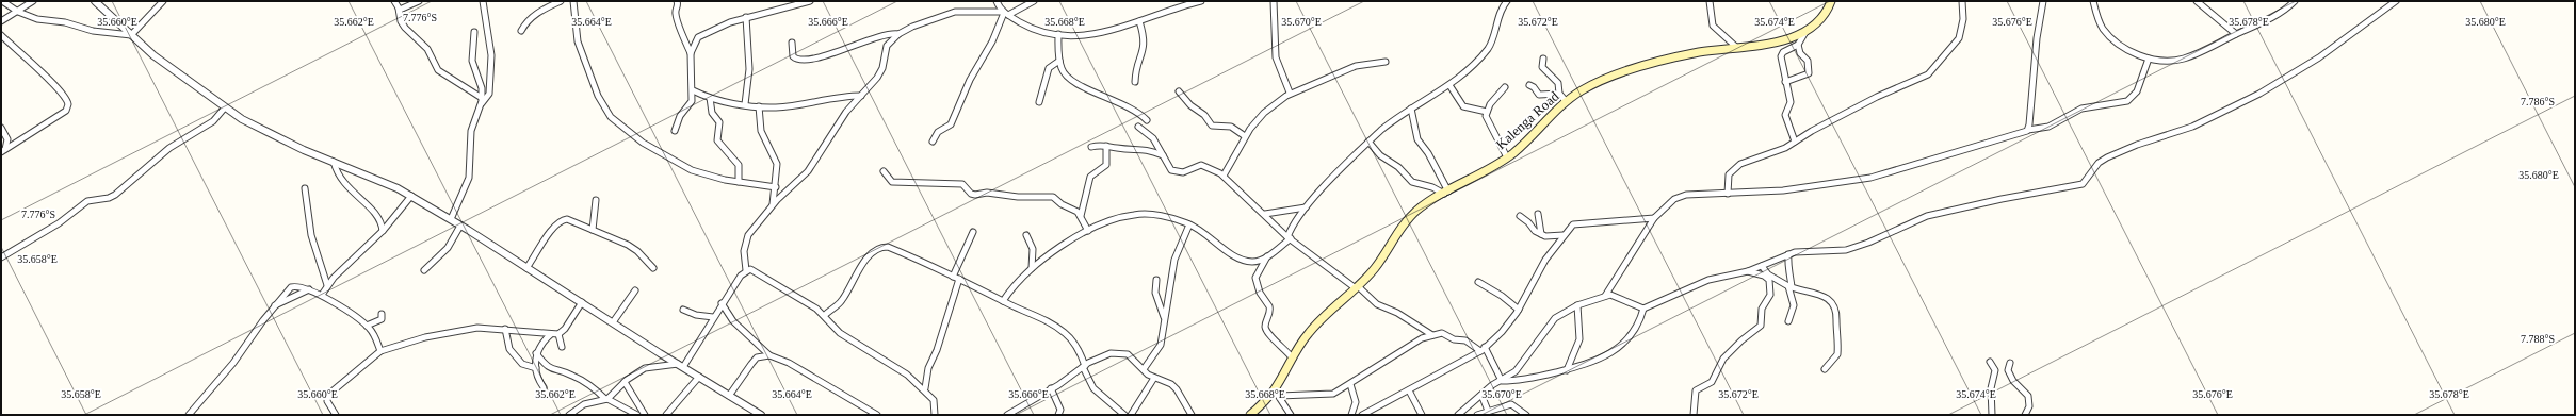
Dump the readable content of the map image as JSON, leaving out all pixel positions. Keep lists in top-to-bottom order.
{
  "streets": {
    "main road": ["Kalenga Road"]
  },
  "coordinates": [
    "7.776°S",
    "35.680°E",
    "35.678°E",
    "35.660°E",
    "35.662°E",
    "35.664°E",
    "35.666°E",
    "35.668°E",
    "35.670°E",
    "35.672°E",
    "35.674°E",
    "35.676°E",
    "7.786°S",
    "35.658°E",
    "7.788°S"
  ]
}
